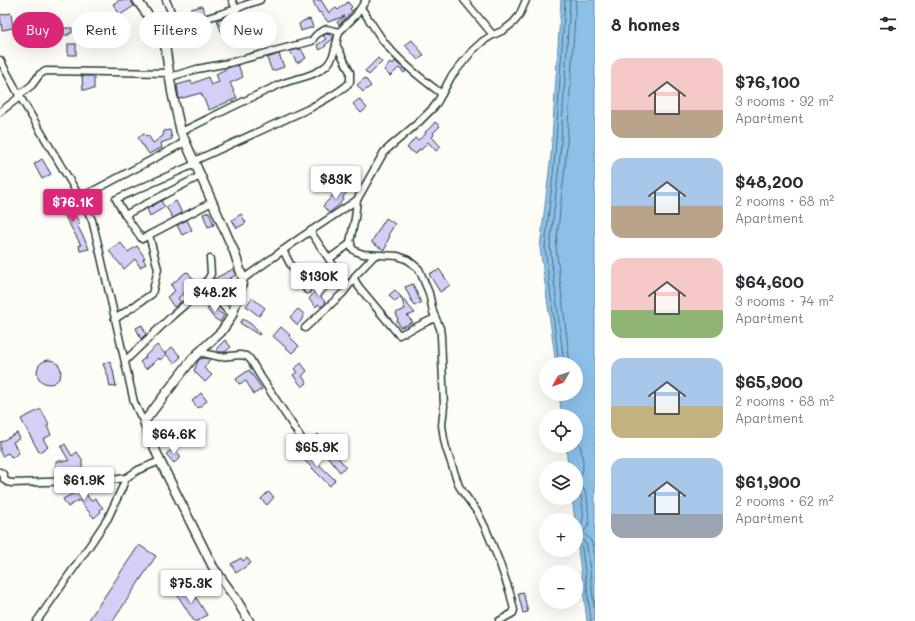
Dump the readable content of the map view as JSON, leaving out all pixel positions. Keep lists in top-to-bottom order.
{
  "north": "bottom left",
  "page": {
    "heading": "8 homes",
    "chip": [
      "Buy",
      "Rent",
      "Filters",
      "New"
    ],
    "list": [
      {
        "name": "$76,100",
        "note": "3 rooms · 92 m² · Apartment"
      },
      {
        "name": "$48,200",
        "note": "2 rooms · 68 m² · Apartment"
      },
      {
        "name": "$64,600",
        "note": "3 rooms · 74 m² · Apartment"
      },
      {
        "name": "$65,900",
        "note": "2 rooms · 68 m² · Apartment"
      },
      {
        "name": "$61,900",
        "note": "2 rooms · 62 m² · Apartment"
      }
    ],
    "price": [
      "$83K",
      "$76.1K",
      "$130K",
      "$48.2K",
      "$64.6K",
      "$65.9K",
      "$61.9K",
      "$75.3K"
    ],
    "map_buttons": ["+", "−"]
  }
}
